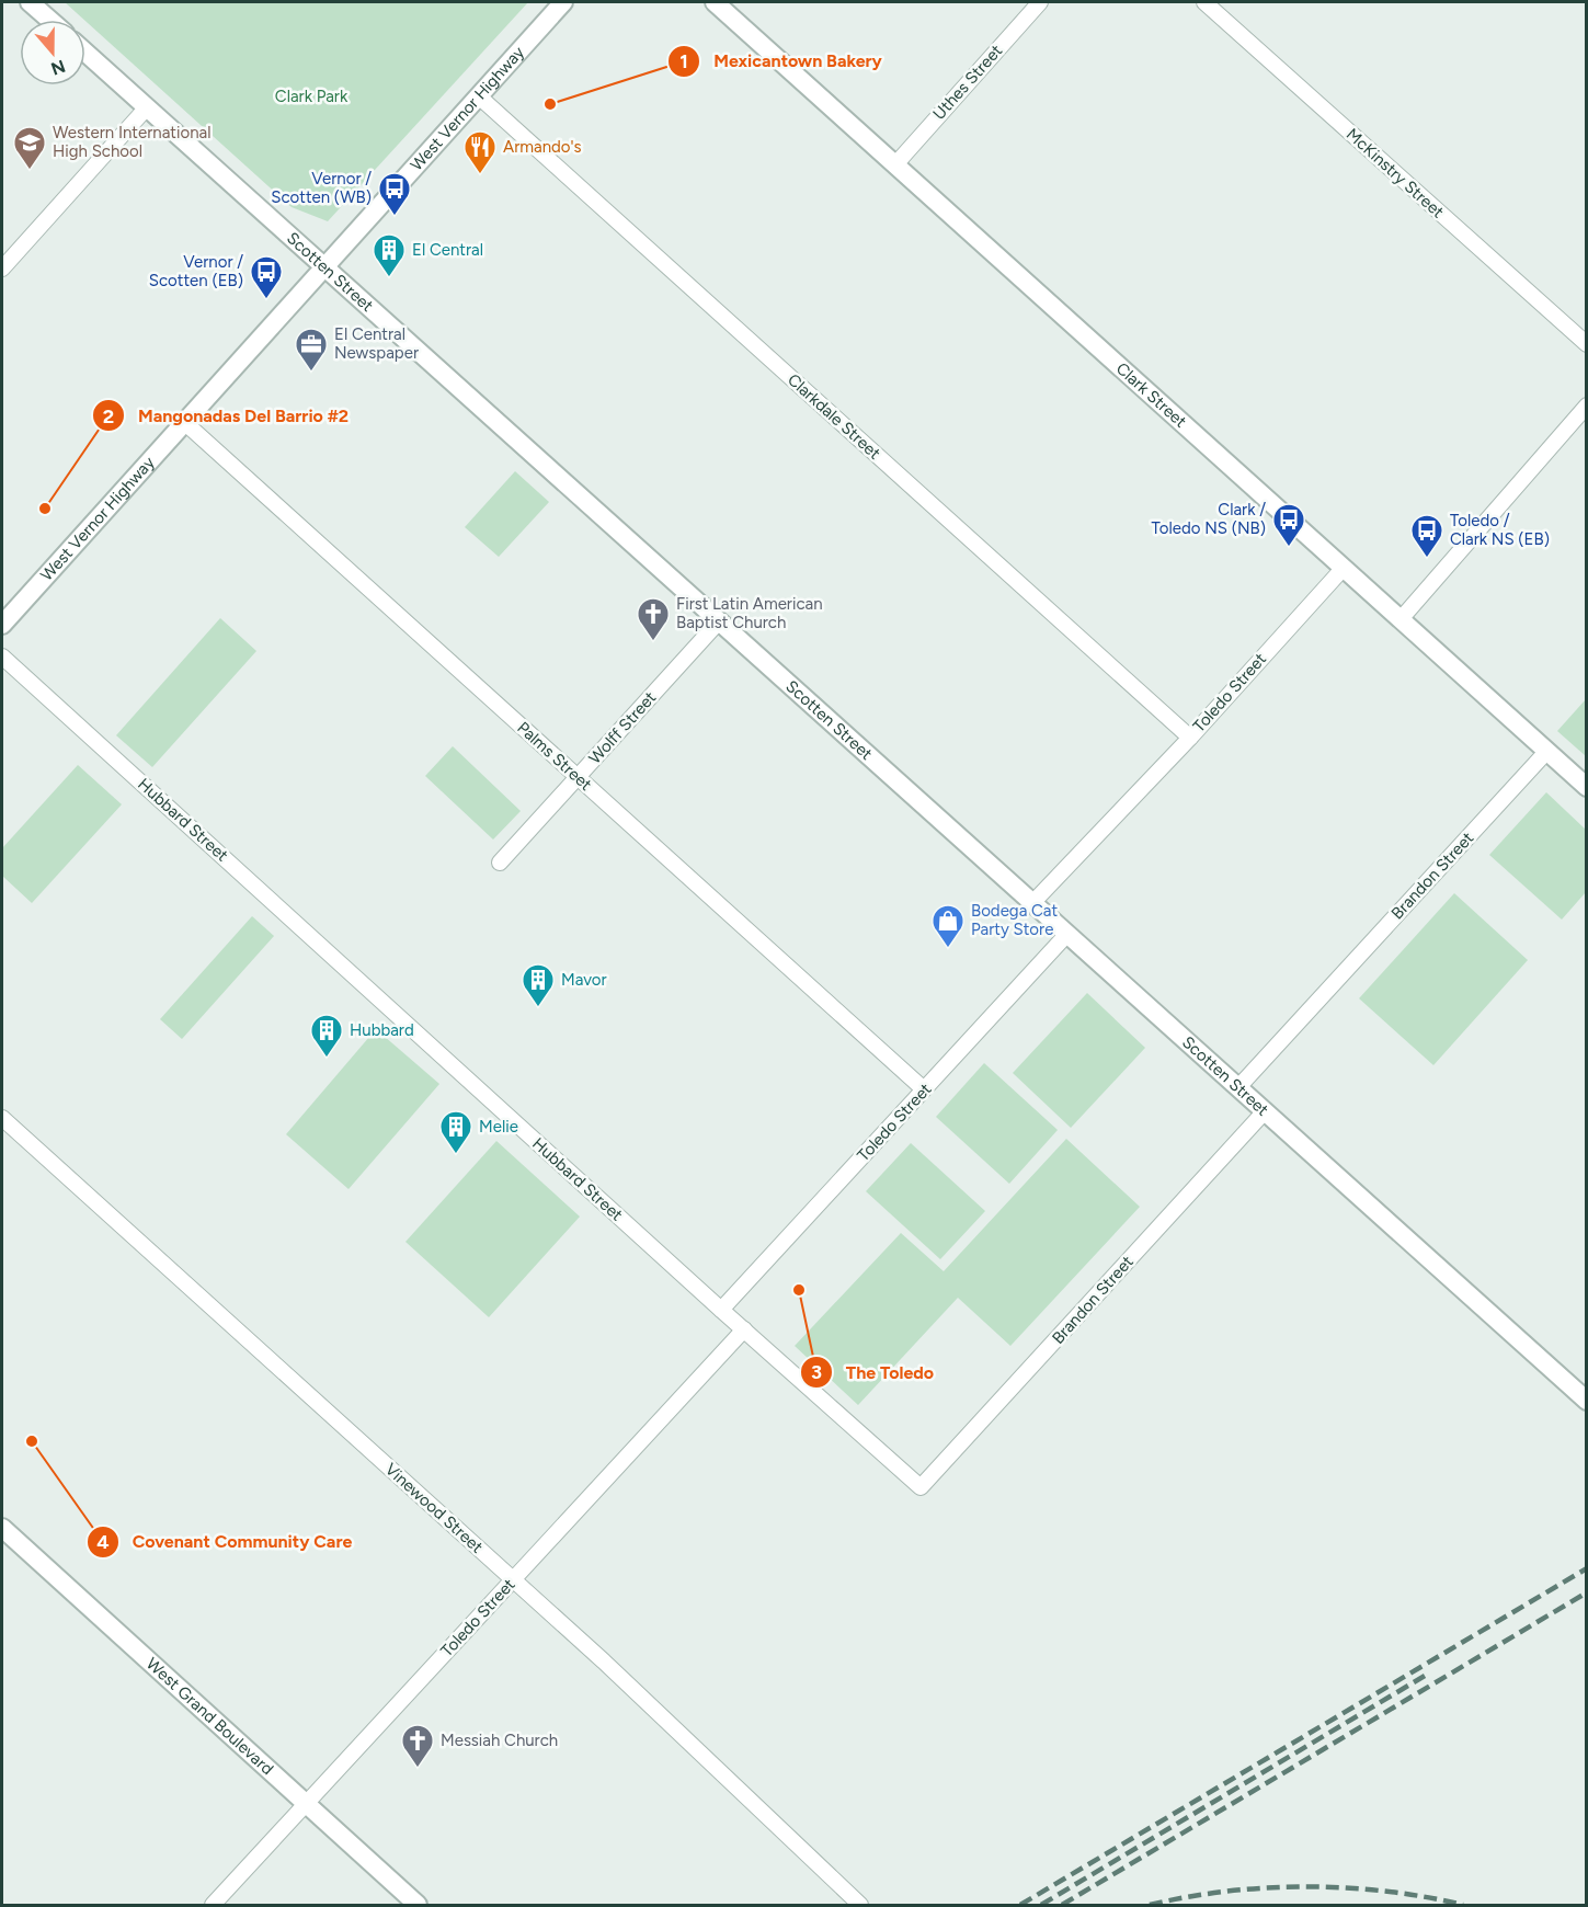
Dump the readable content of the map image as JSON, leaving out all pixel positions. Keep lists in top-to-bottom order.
{
  "streets": {
    "street": [
      "Uthes Street",
      "West Vernor Highway",
      "McKinstry Street",
      "Scotten Street",
      "Clark Street",
      "Clarkdale Street",
      "Toledo Street",
      "Wolff Street",
      "Palms Street",
      "Hubbard Street",
      "Brandon Street",
      "Vinewood Street",
      "West Grand Boulevard"
    ]
  },
  "crossings": [
    ["Uthes Street", "Clark Street"],
    ["West Vernor Highway", "Scotten Street"],
    ["West Vernor Highway", "Clarkdale Street"],
    ["West Vernor Highway", "Palms Street"],
    ["Scotten Street", "Toledo Street"],
    ["Scotten Street", "Wolff Street"],
    ["Scotten Street", "Brandon Street"],
    ["Clark Street", "Toledo Street"],
    ["Clark Street", "Brandon Street"],
    ["Clarkdale Street", "Toledo Street"],
    ["Toledo Street", "Palms Street"],
    ["Toledo Street", "Hubbard Street"],
    ["Toledo Street", "Vinewood Street"],
    ["Toledo Street", "West Grand Boulevard"],
    ["Wolff Street", "Palms Street"],
    ["Hubbard Street", "Brandon Street"]
  ],
  "parks": ["Clark Park"],
  "places": {
    "other": [
      "Mexicantown Bakery",
      "Mangonadas Del Barrio #2",
      "The Toledo",
      "Covenant Community Care"
    ],
    "school or university": ["Western International High School"],
    "restaurant": ["Armando's"],
    "bus stop": [
      "Vernor / Scotten (WB)",
      "Vernor / Scotten (EB)",
      "Clark / Toledo NS (NB)",
      "Toledo / Clark NS (EB)"
    ],
    "building": [
      "El Central",
      "Mavor",
      "Hubbard",
      "Melie"
    ],
    "office": ["El Central Newspaper"],
    "church": ["First Latin American Baptist Church", "Messiah Church"],
    "shop": ["Bodega Cat Party Store"]
  },
  "north": "bottom"
}
